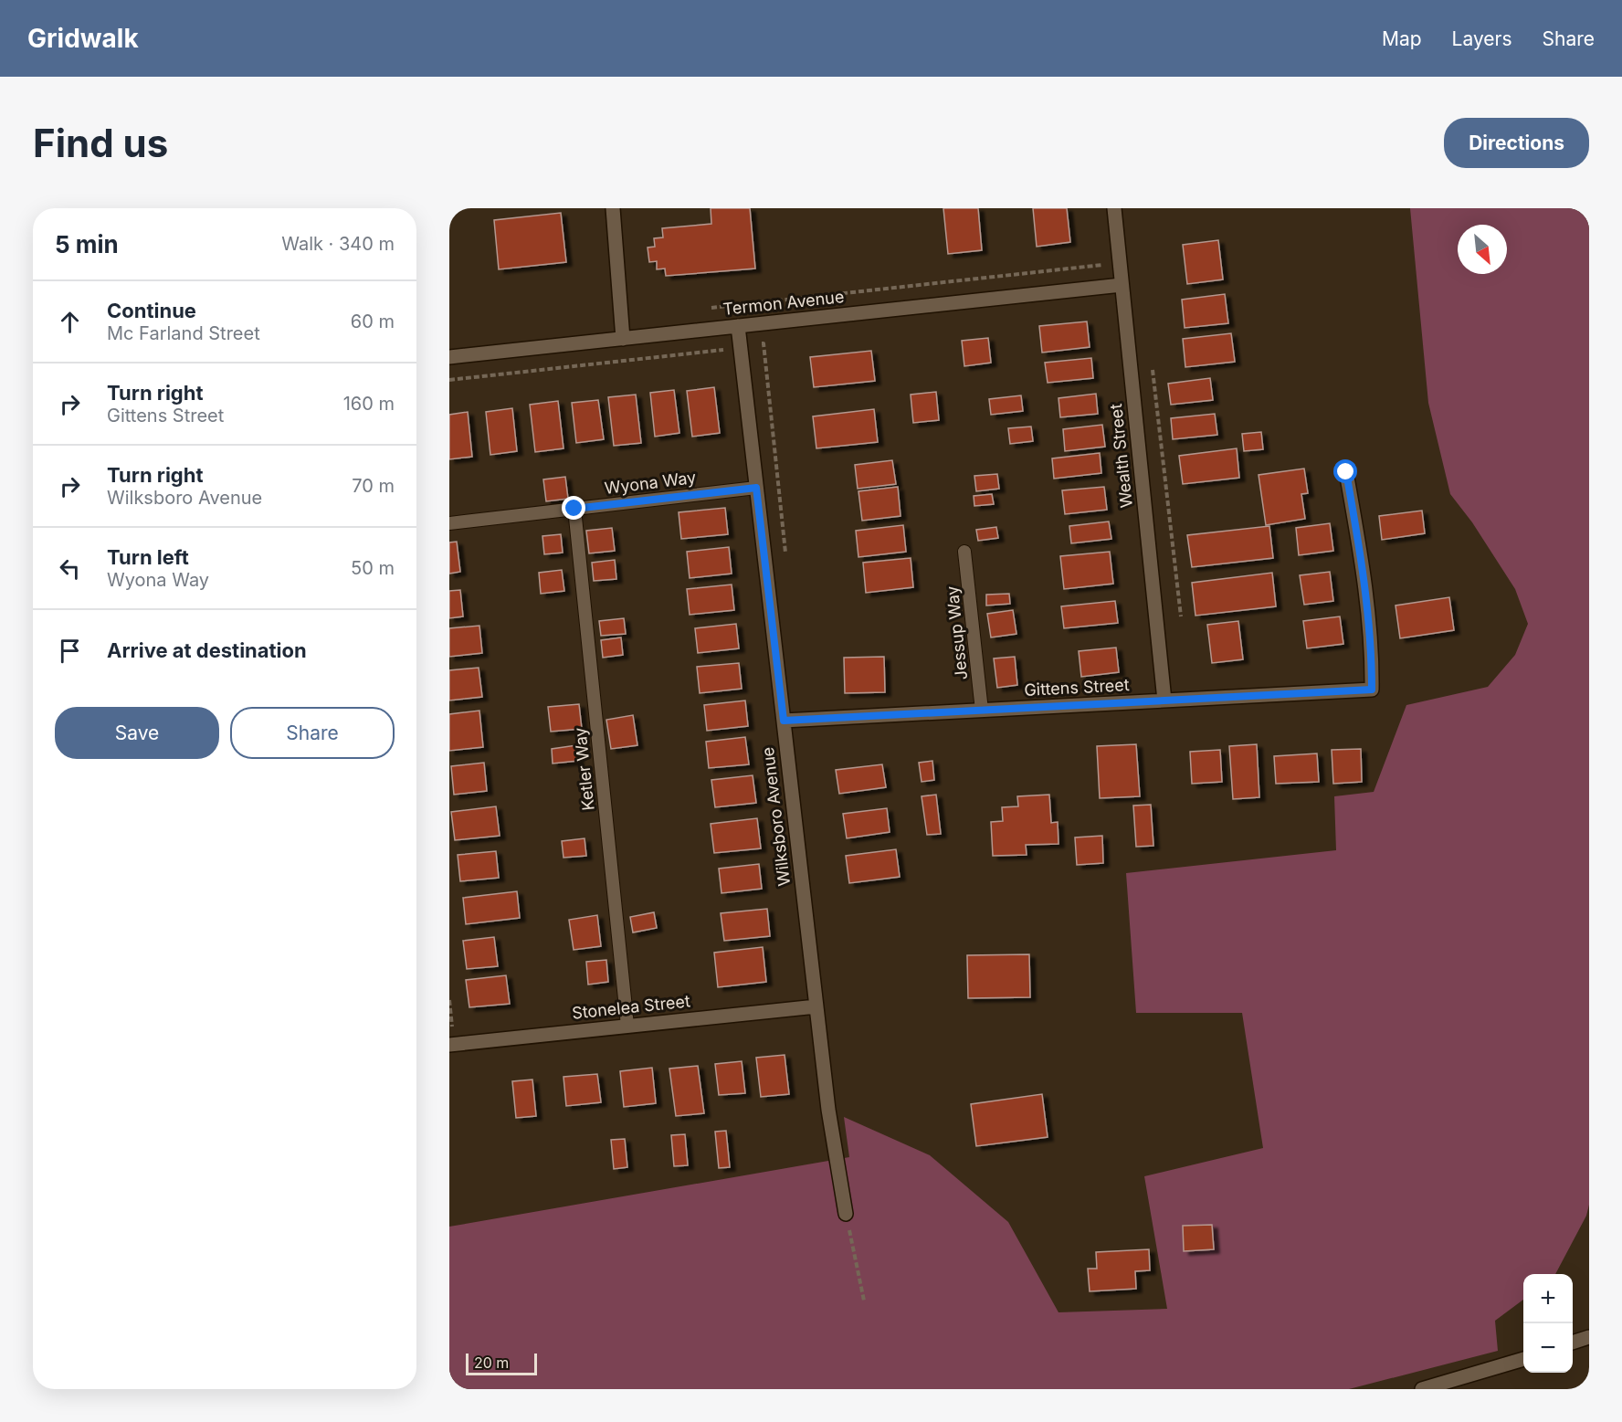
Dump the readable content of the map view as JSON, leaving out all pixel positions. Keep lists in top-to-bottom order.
{
  "streets": {
    "street": [
      "Termon Avenue",
      "Wealth Street",
      "Gittens Street",
      "Wilksboro Avenue",
      "Stonelea Street"
    ],
    "lane": ["Wyona Way", "Jessup Way", "Ketler Way"]
  },
  "crossings": [
    ["Termon Avenue", "Wealth Street"],
    ["Termon Avenue", "Wilksboro Avenue"],
    ["Wealth Street", "Gittens Street"],
    ["Wyona Way", "Ketler Way"],
    ["Wyona Way", "Wilksboro Avenue"],
    ["Jessup Way", "Gittens Street"],
    ["Gittens Street", "Wilksboro Avenue"],
    ["Ketler Way", "Stonelea Street"],
    ["Wilksboro Avenue", "Stonelea Street"]
  ],
  "scale_bar": "20 m",
  "north": "bottom right",
  "page": {
    "header": "Gridwalk",
    "nav": ["Map", "Layers", "Share"],
    "buttons": [
      "Directions",
      ["Save", "Share"]
    ],
    "title": "Find us",
    "heading": ["5 min", "Walk · 340 m"],
    "list": [
      ["Continue", "Mc Farland Street", "60 m"],
      ["Turn right", "Gittens Street", "160 m"],
      ["Turn right", "Wilksboro Avenue", "70 m"],
      ["Turn left", "Wyona Way", "50 m"],
      "Arrive at destination"
    ],
    "map_buttons": ["+", "−"],
    "scale": "20 m"
  }
}
